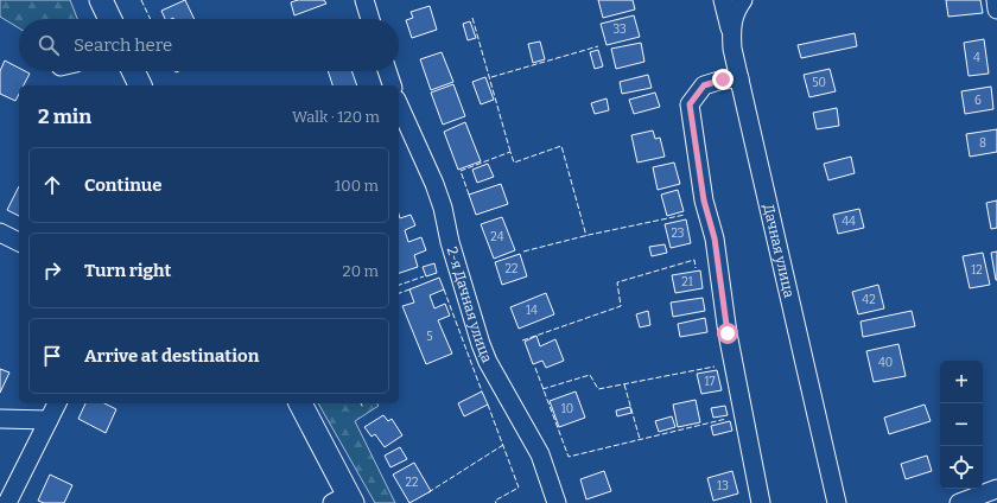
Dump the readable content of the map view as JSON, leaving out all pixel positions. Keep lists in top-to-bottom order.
{
  "streets": {
    "street": ["Дачная улица", "2-я Дачная улица"]
  },
  "house_numbers": [
    "33",
    "4",
    "50",
    "6",
    "8",
    "44",
    "23",
    "24",
    "22",
    "12",
    "21",
    "42",
    "14",
    "5",
    "40",
    "17",
    "10",
    "22",
    "13"
  ],
  "page": {
    "search": "Search here",
    "heading": ["2 min", "Walk · 120 m"],
    "list": [
      ["Continue", "100 m"],
      ["Turn right", "20 m"],
      "Arrive at destination"
    ],
    "map_buttons": ["+", "−"]
  }
}
